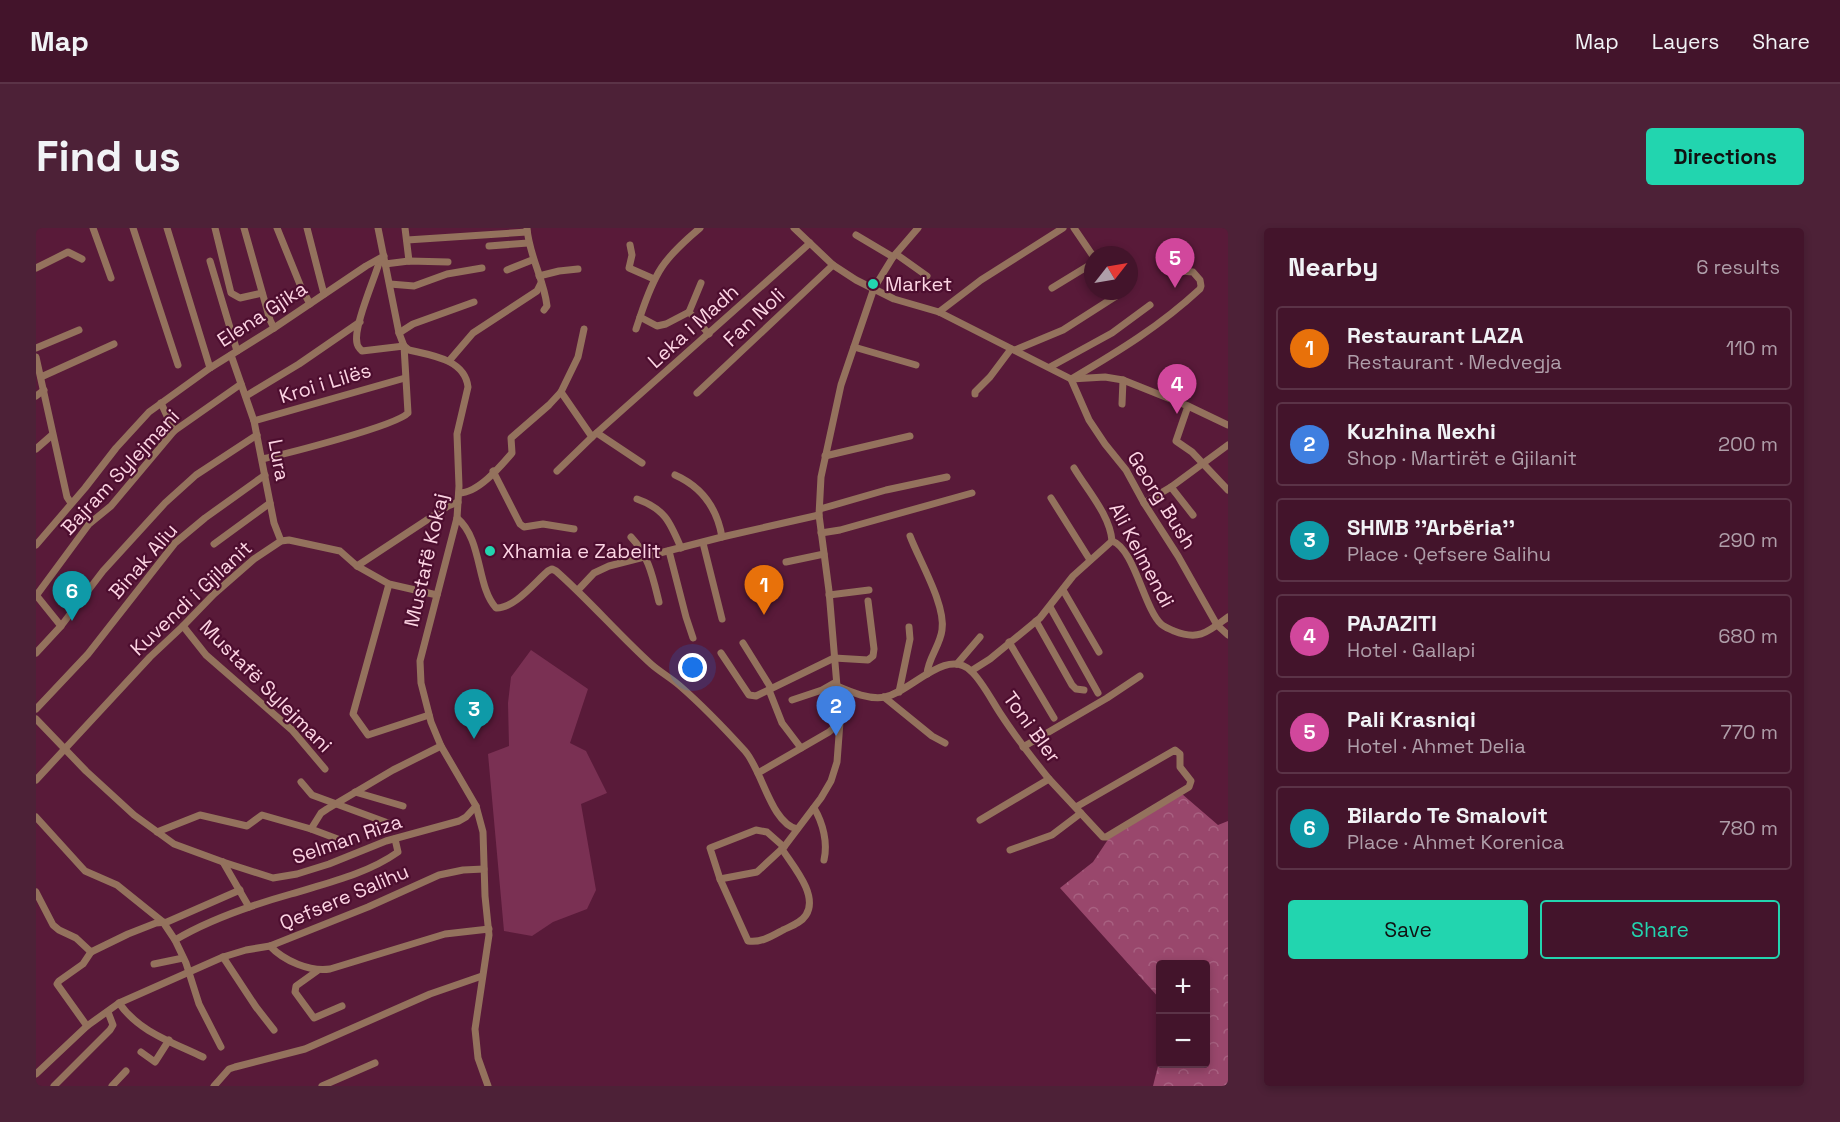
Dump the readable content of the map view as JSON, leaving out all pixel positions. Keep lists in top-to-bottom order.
{
  "streets": {
    "street": [
      "Elena Gjika",
      "Fan Noli",
      "Leka i Madh",
      "Kroi i Lilës",
      "Lura",
      "Bajram Sylejmani",
      "Georg Bush",
      "Ali Kelmendi",
      "Mustafë Kokaj",
      "Binak Aliu",
      "Kuvendi i Gjilanit",
      "Mustafë Sylejmani",
      "Toni Bler",
      "Selman Riza",
      "Qefsere Salihu"
    ]
  },
  "crossings": [
    ["Elena Gjika", "Lura"],
    ["Kroi i Lilës", "Lura"],
    ["Lura", "Bajram Sylejmani"],
    ["Lura", "Binak Aliu"],
    ["Lura", "Kuvendi i Gjilanit"],
    ["Georg Bush", "Ali Kelmendi"],
    ["Mustafë Kokaj", "Kuvendi i Gjilanit"],
    ["Kuvendi i Gjilanit", "Mustafë Sylejmani"],
    ["Kuvendi i Gjilanit", "Selman Riza"]
  ],
  "places": ["Market", "Xhamia e Zabelit"],
  "north": "top right",
  "page": {
    "header": "Map",
    "nav": ["Map", "Layers", "Share"],
    "buttons": [
      "Directions",
      ["Save", "Share"]
    ],
    "title": "Find us",
    "heading": ["Nearby", "6 results"],
    "pins": [
      "5",
      "4",
      "1",
      "6",
      "2",
      "3"
    ],
    "list": [
      {
        "mark": "1",
        "name": "Restaurant LAZA",
        "note": "Restaurant · Medvegja",
        "value": "110 m"
      },
      {
        "mark": "2",
        "name": "Kuzhina Nexhi",
        "note": "Shop · Martirët e Gjilanit",
        "value": "200 m"
      },
      {
        "mark": "3",
        "name": "SHMB ''Arbëria''",
        "note": "Place · Qefsere Salihu",
        "value": "290 m"
      },
      {
        "mark": "4",
        "name": "PAJAZITI",
        "note": "Hotel · Gallapi",
        "value": "680 m"
      },
      {
        "mark": "5",
        "name": "Pali Krasniqi",
        "note": "Hotel · Ahmet Delia",
        "value": "770 m"
      },
      {
        "mark": "6",
        "name": "Bilardo Te Smalovit",
        "note": "Place · Ahmet Korenica",
        "value": "780 m"
      }
    ],
    "map_buttons": ["+", "−"]
  }
}
